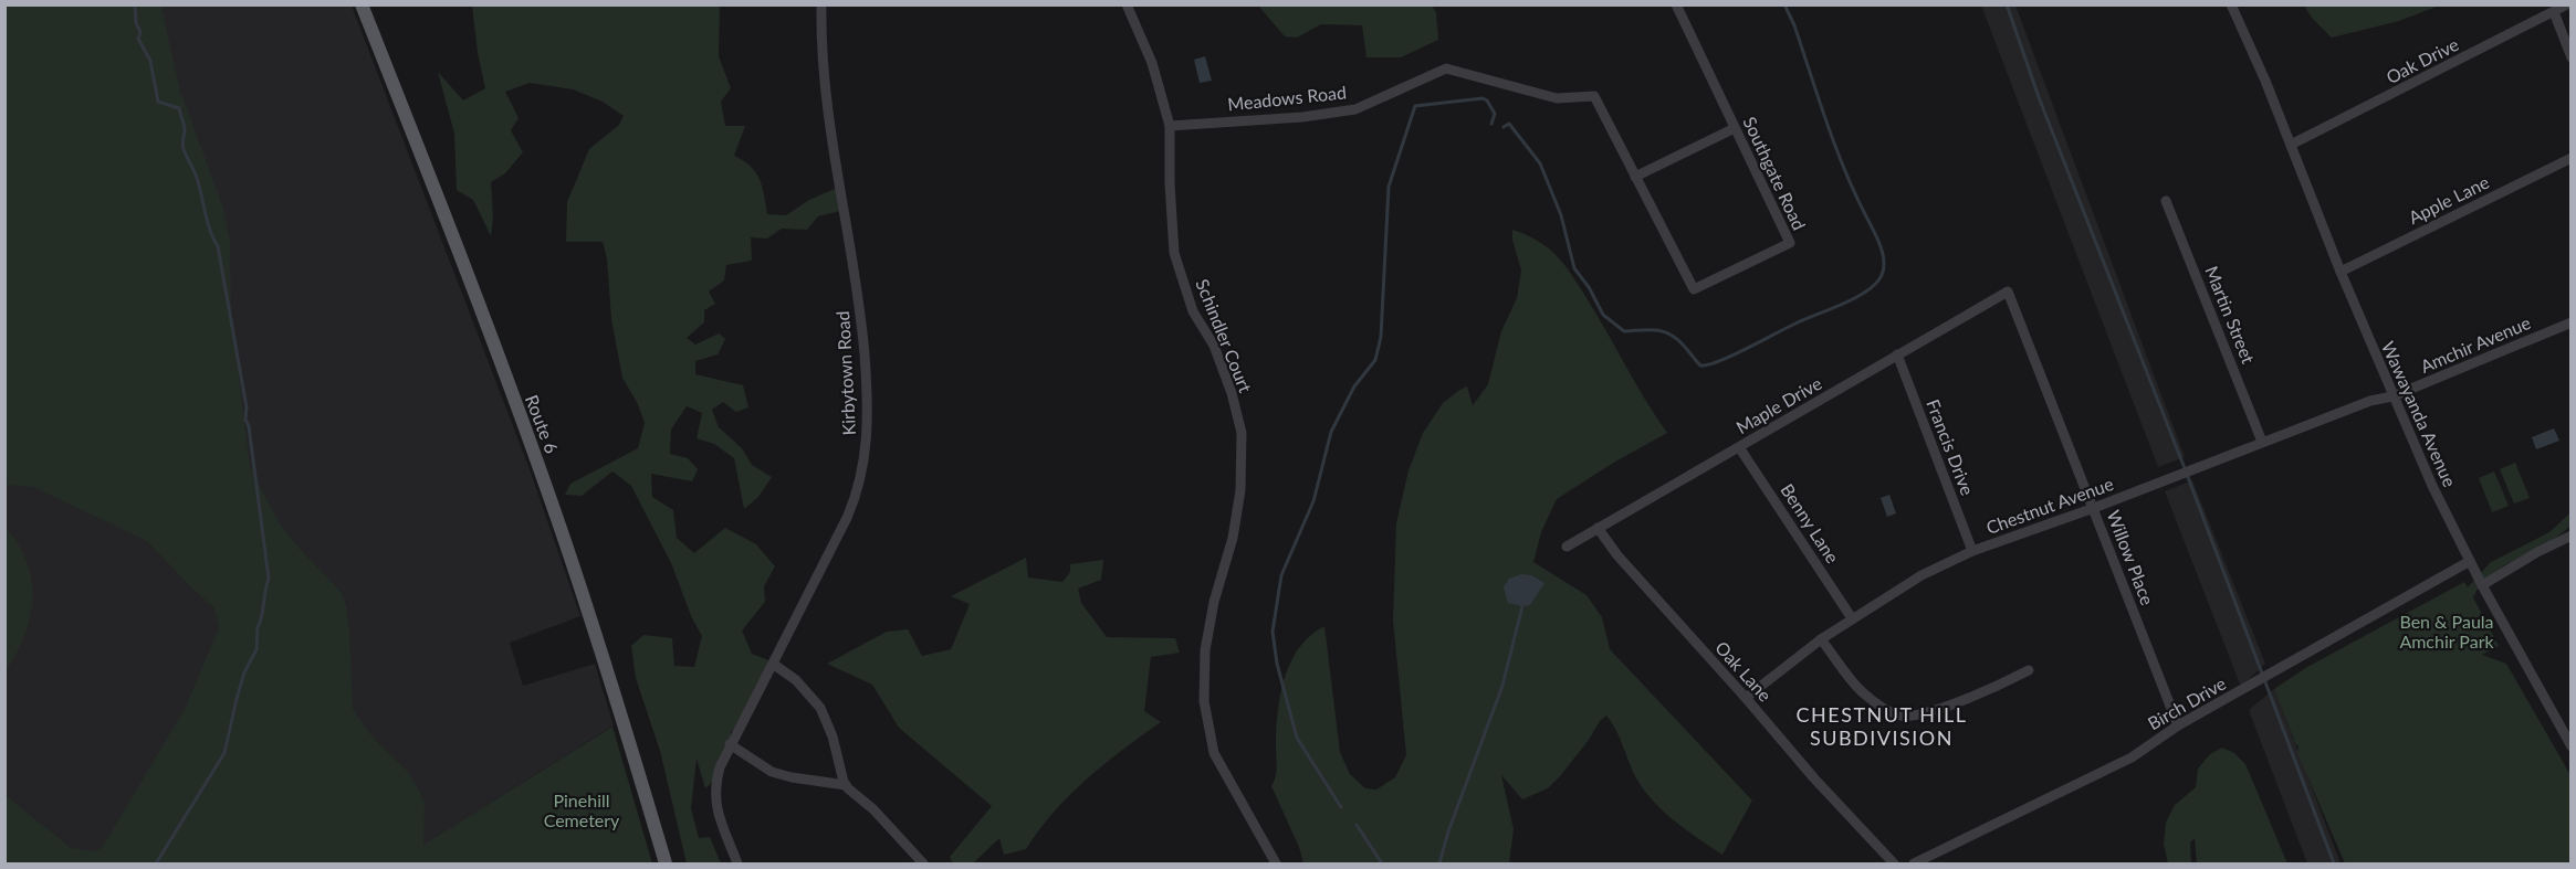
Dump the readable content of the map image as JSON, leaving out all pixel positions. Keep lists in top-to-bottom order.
{
  "streets": {
    "main road": ["Route 6"],
    "street": [
      "Oak Drive",
      "Meadows Road",
      "Southgate Road",
      "Apple Lane",
      "Martin Street",
      "Schindler Court",
      "Amchir Avenue",
      "Kirbytown Road",
      "Maple Drive",
      "Wawayanda Avenue",
      "Francis Drive",
      "Chestnut Avenue",
      "Benny Lane",
      "Willow Place",
      "Oak Lane",
      "Birch Drive"
    ]
  },
  "crossings": [
    ["Oak Drive", "Wawayanda Avenue"],
    ["Meadows Road", "Southgate Road"],
    ["Meadows Road", "Schindler Court"],
    ["Apple Lane", "Wawayanda Avenue"],
    ["Martin Street", "Chestnut Avenue"],
    ["Amchir Avenue", "Wawayanda Avenue"],
    ["Amchir Avenue", "Chestnut Avenue"],
    ["Maple Drive", "Francis Drive"],
    ["Maple Drive", "Benny Lane"],
    ["Maple Drive", "Willow Place"],
    ["Maple Drive", "Oak Lane"],
    ["Wawayanda Avenue", "Chestnut Avenue"],
    ["Wawayanda Avenue", "Birch Drive"],
    ["Francis Drive", "Chestnut Avenue"],
    ["Chestnut Avenue", "Benny Lane"],
    ["Chestnut Avenue", "Willow Place"],
    ["Chestnut Avenue", "Oak Lane"],
    ["Willow Place", "Birch Drive"]
  ],
  "districts": ["CHESTNUT HILL SUBDIVISION"],
  "parks": ["Ben & Paula Amchir Park", "Pinehill Cemetery"]
}
